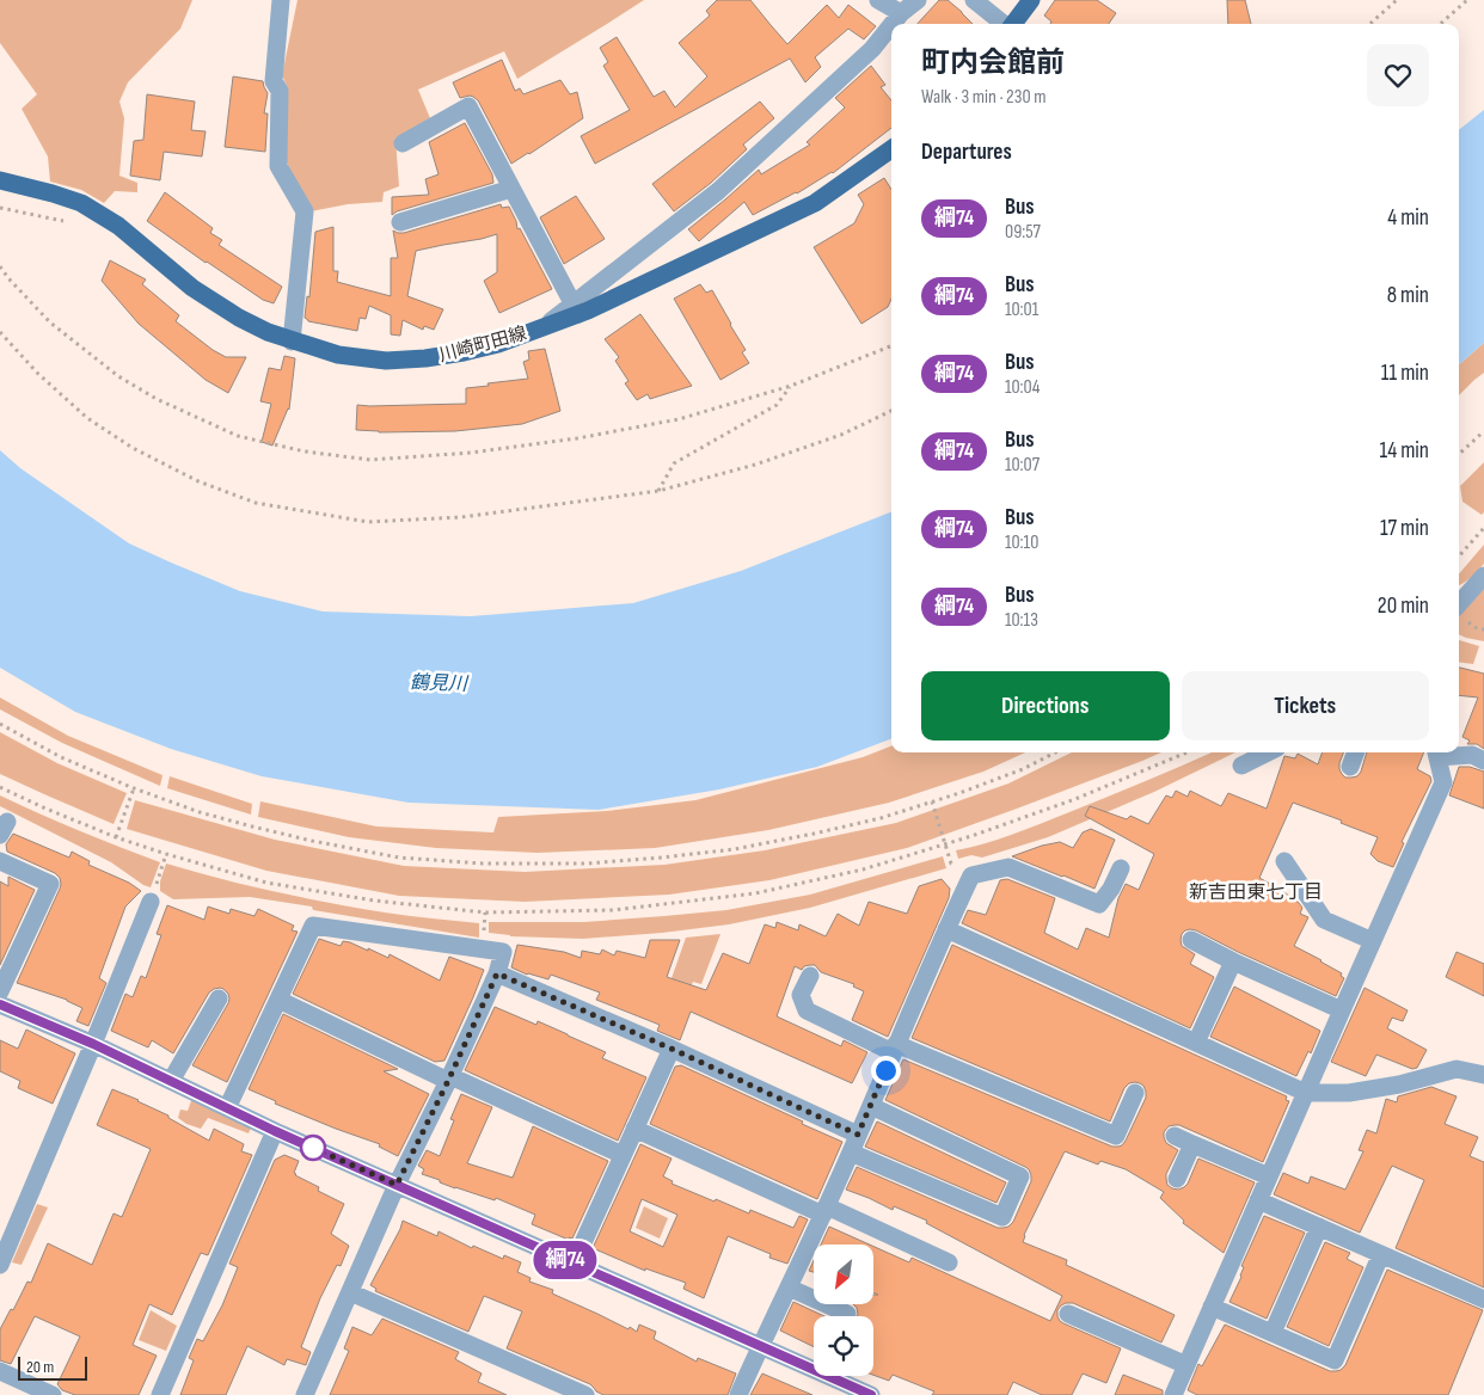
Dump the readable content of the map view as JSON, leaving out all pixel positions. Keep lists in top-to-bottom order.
{
  "streets": {
    "main road": ["川崎町田線"]
  },
  "districts": ["新吉田東七丁目"],
  "water": ["鶴見川"],
  "lines": ["bus line 綱74"],
  "scale_bar": "20 m",
  "north": "bottom left",
  "page": {
    "on_map": "綱74",
    "heading": [
      ["町内会館前", "Walk · 3 min · 230 m"],
      "Departures"
    ],
    "list": [
      {
        "mark": "綱74",
        "name": "Bus",
        "note": "09:57",
        "value": "4 min"
      },
      {
        "mark": "綱74",
        "name": "Bus",
        "note": "10:01",
        "value": "8 min"
      },
      {
        "mark": "綱74",
        "name": "Bus",
        "note": "10:04",
        "value": "11 min"
      },
      {
        "mark": "綱74",
        "name": "Bus",
        "note": "10:07",
        "value": "14 min"
      },
      {
        "mark": "綱74",
        "name": "Bus",
        "note": "10:10",
        "value": "17 min"
      },
      {
        "mark": "綱74",
        "name": "Bus",
        "note": "10:13",
        "value": "20 min"
      }
    ],
    "buttons": ["Directions", "Tickets"],
    "scale": "20 m"
  }
}
